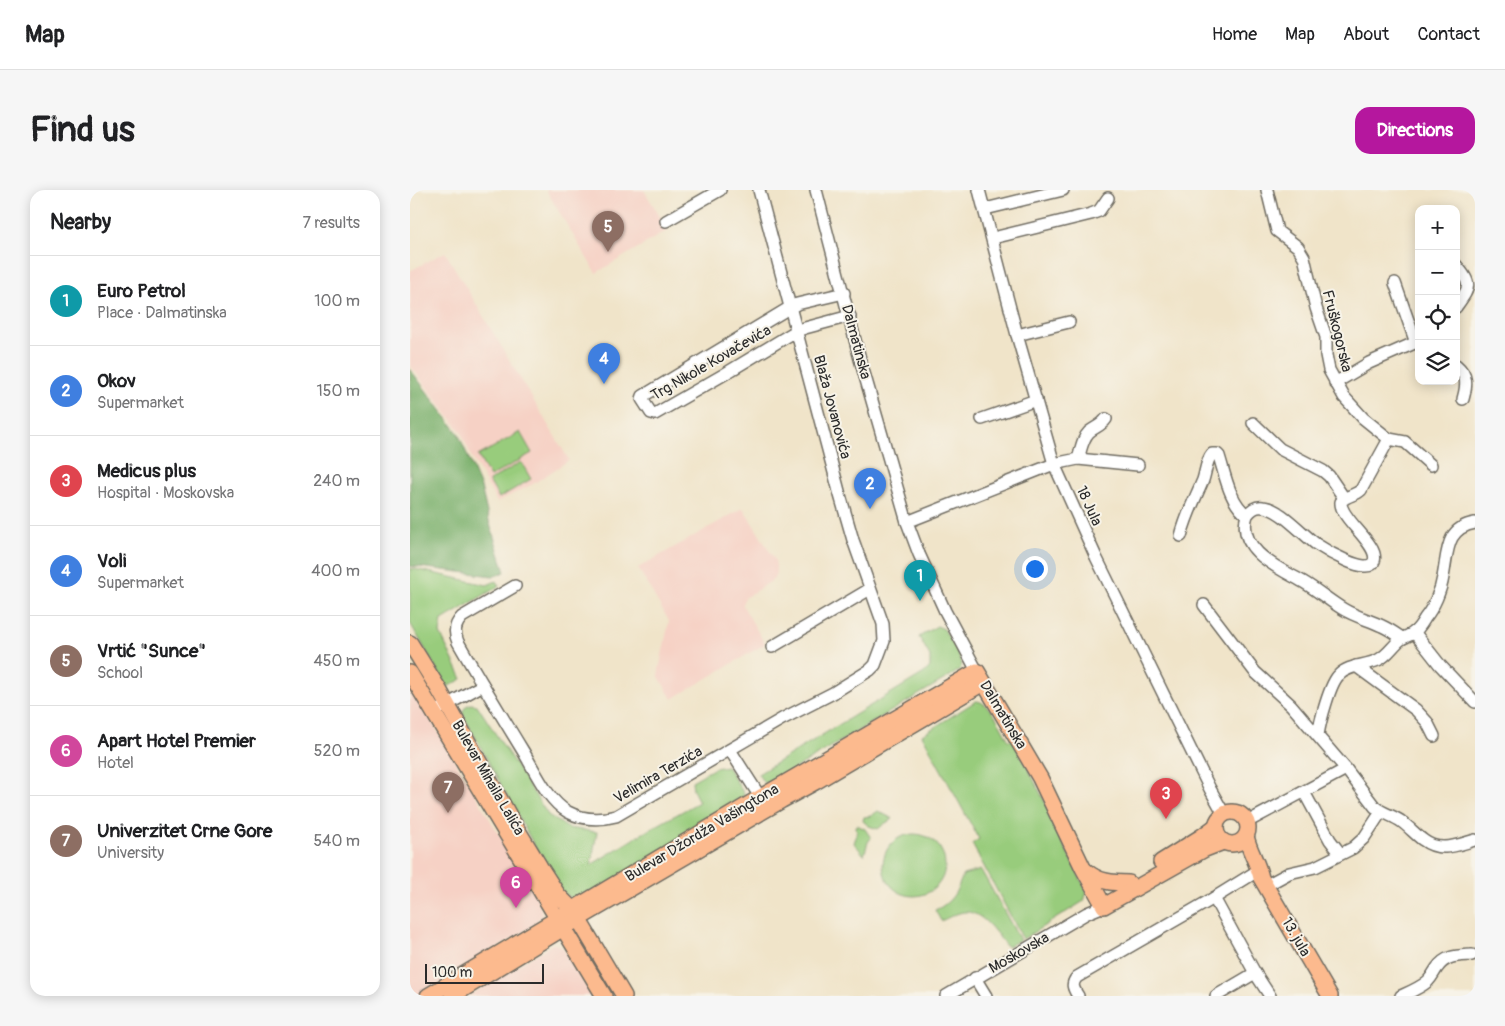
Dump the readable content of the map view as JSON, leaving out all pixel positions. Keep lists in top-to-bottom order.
{
  "streets": {
    "main road": [
      "Dalmatinska",
      "Bulevar Mihaila Lalića",
      "Bulevar Džordža Vašingtona",
      "13. jula",
      "Moskovska"
    ],
    "street": [
      "Fruškogorska",
      "Trg Nikole Kovačevića",
      "Blaža Jovanovića",
      "18 Jula",
      "Velimira Terzića"
    ]
  },
  "crossings": [
    ["Dalmatinska", "Bulevar Džordža Vašingtona"],
    ["Dalmatinska", "Moskovska"],
    ["Trg Nikole Kovačevića", "Blaža Jovanovića"],
    ["Blaža Jovanovića", "Velimira Terzića"],
    ["18 Jula", "Moskovska"],
    ["Bulevar Mihaila Lalića", "Bulevar Džordža Vašingtona"]
  ],
  "scale_bar": "100 m",
  "page": {
    "header": "Map",
    "nav": [
      "Home",
      "Map",
      "About",
      "Contact"
    ],
    "buttons": "Directions",
    "title": "Find us",
    "heading": ["Nearby", "7 results"],
    "map_buttons": ["+", "−"],
    "pins": [
      "5",
      "4",
      "2",
      "1",
      "7",
      "3",
      "6"
    ],
    "list": [
      {
        "mark": "1",
        "name": "Euro Petrol",
        "note": "Place · Dalmatinska",
        "value": "100 m"
      },
      {
        "mark": "2",
        "name": "Okov",
        "note": "Supermarket",
        "value": "150 m"
      },
      {
        "mark": "3",
        "name": "Medicus plus",
        "note": "Hospital · Moskovska",
        "value": "240 m"
      },
      {
        "mark": "4",
        "name": "Voli",
        "note": "Supermarket",
        "value": "400 m"
      },
      {
        "mark": "5",
        "name": "Vrtić \"Sunce\"",
        "note": "School",
        "value": "450 m"
      },
      {
        "mark": "6",
        "name": "Apart Hotel Premier",
        "note": "Hotel",
        "value": "520 m"
      },
      {
        "mark": "7",
        "name": "Univerzitet Crne Gore",
        "note": "University",
        "value": "540 m"
      }
    ],
    "scale": "100 m"
  }
}
